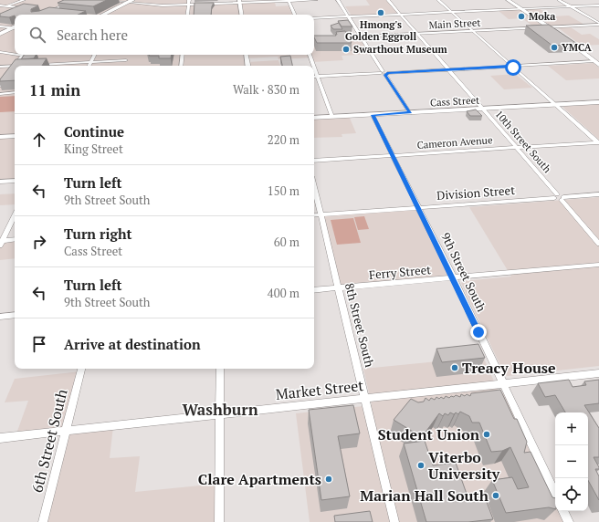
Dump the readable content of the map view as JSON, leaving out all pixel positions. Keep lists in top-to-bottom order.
{
  "streets": {
    "street": [
      "Main Street",
      "Cass Street",
      "10th Street South",
      "Cameron Avenue",
      "Division Street",
      "Ferry Street",
      "9th Street South",
      "8th Street South",
      "Market Street",
      "6th Street South"
    ]
  },
  "crossings": [
    ["Main Street", "10th Street South"],
    ["Cass Street", "10th Street South"],
    ["Cass Street", "9th Street South"],
    ["10th Street South", "Cameron Avenue"],
    ["10th Street South", "Division Street"],
    ["Cameron Avenue", "9th Street South"],
    ["Division Street", "9th Street South"],
    ["Division Street", "8th Street South"],
    ["Ferry Street", "9th Street South"],
    ["Ferry Street", "8th Street South"],
    ["9th Street South", "Market Street"],
    ["8th Street South", "Market Street"],
    ["Market Street", "6th Street South"]
  ],
  "districts": ["Washburn"],
  "places": [
    "Hmong's Golden Eggroll",
    "Moka",
    "YMCA",
    "Swarthout Museum",
    "Treacy House",
    "Student Union",
    "Viterbo University",
    "Clare Apartments",
    "Marian Hall South"
  ],
  "page": {
    "search": "Search here",
    "heading": ["11 min", "Walk · 830 m"],
    "list": [
      ["Continue", "King Street", "220 m"],
      ["Turn left", "9th Street South", "150 m"],
      ["Turn right", "Cass Street", "60 m"],
      ["Turn left", "9th Street South", "400 m"],
      "Arrive at destination"
    ],
    "map_buttons": ["+", "−"]
  }
}
